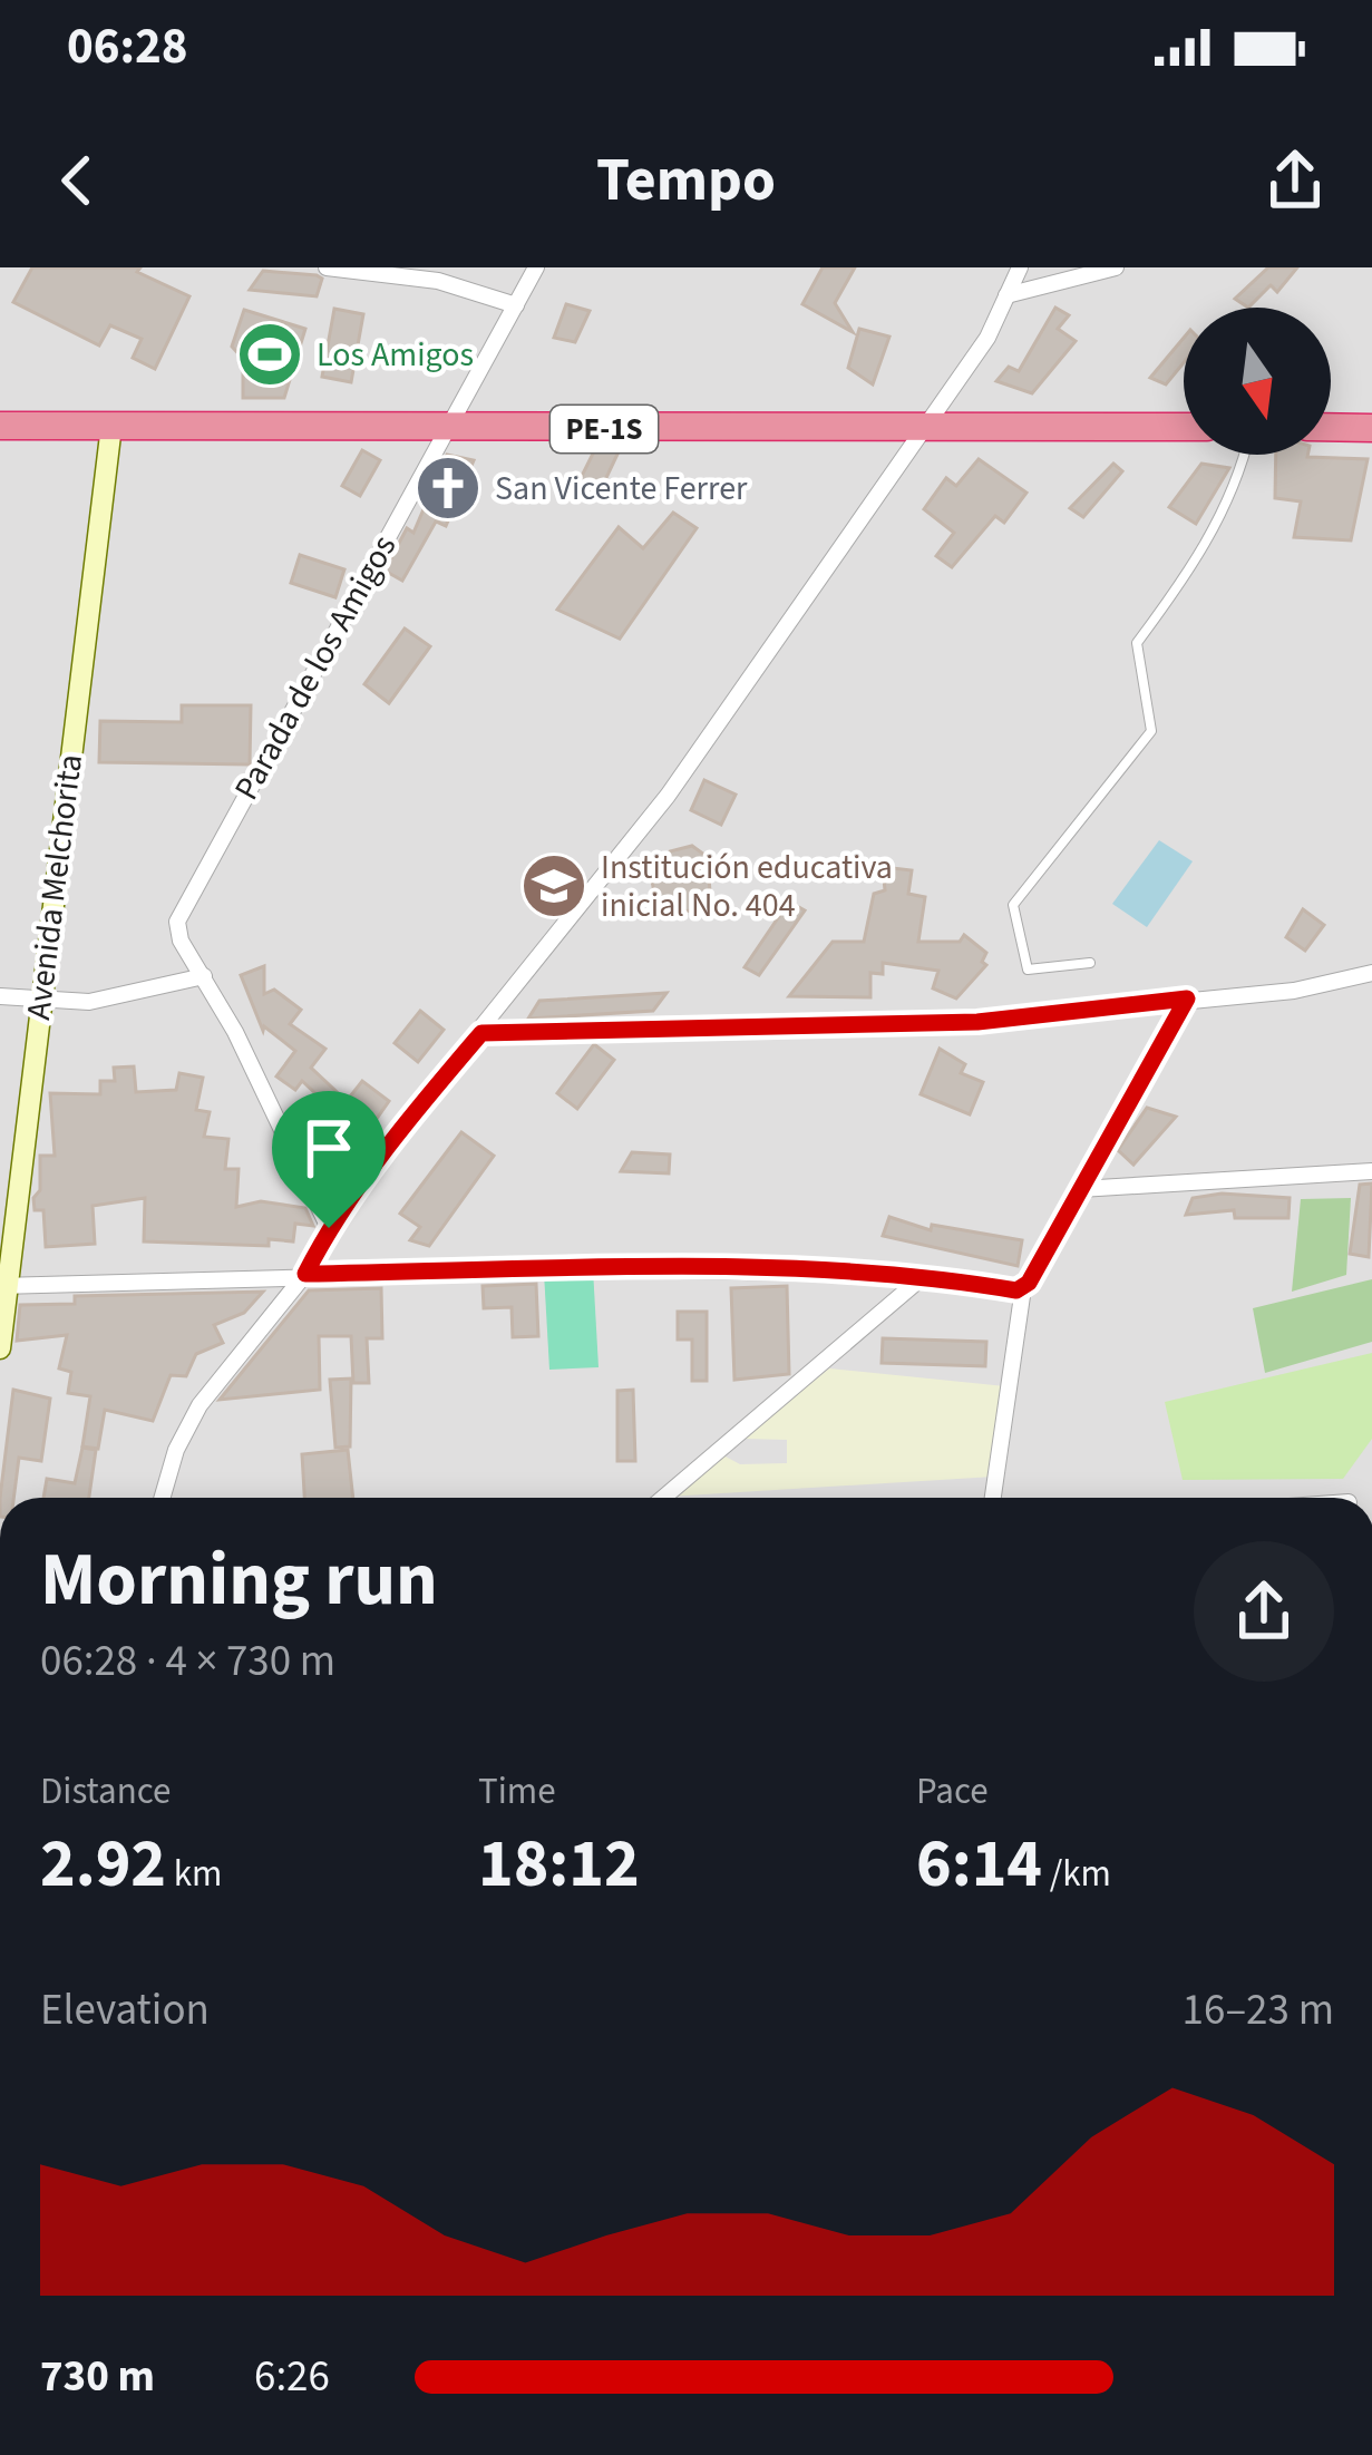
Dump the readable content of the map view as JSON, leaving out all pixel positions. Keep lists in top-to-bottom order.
{
  "streets": {
    "highway": ["PE-1S"],
    "main road": ["Avenida Melchorita"],
    "street": ["Parada de los Amigos"]
  },
  "crossings": [
    ["PE-1S", "Parada de los Amigos"],
    ["PE-1S", "Avenida Melchorita"]
  ],
  "places": {
    "sports": ["Los Amigos"],
    "church": ["San Vicente Ferrer"],
    "school or university": ["Institución educativa inicial No. 404"]
  },
  "north": "bottom",
  "page": {
    "status": "06:28",
    "header": "Tempo",
    "heading": ["Morning run", "06:28 · 4 × 730 m"],
    "stats": [
      ["Distance", "2.92 km"],
      ["Time", "18:12"],
      ["Pace", "6:14 /km"]
    ],
    "chart": ["Elevation", "16–23 m"],
    "list": [
      {
        "name": "730 m",
        "note": "6:26"
      }
    ]
  }
}
